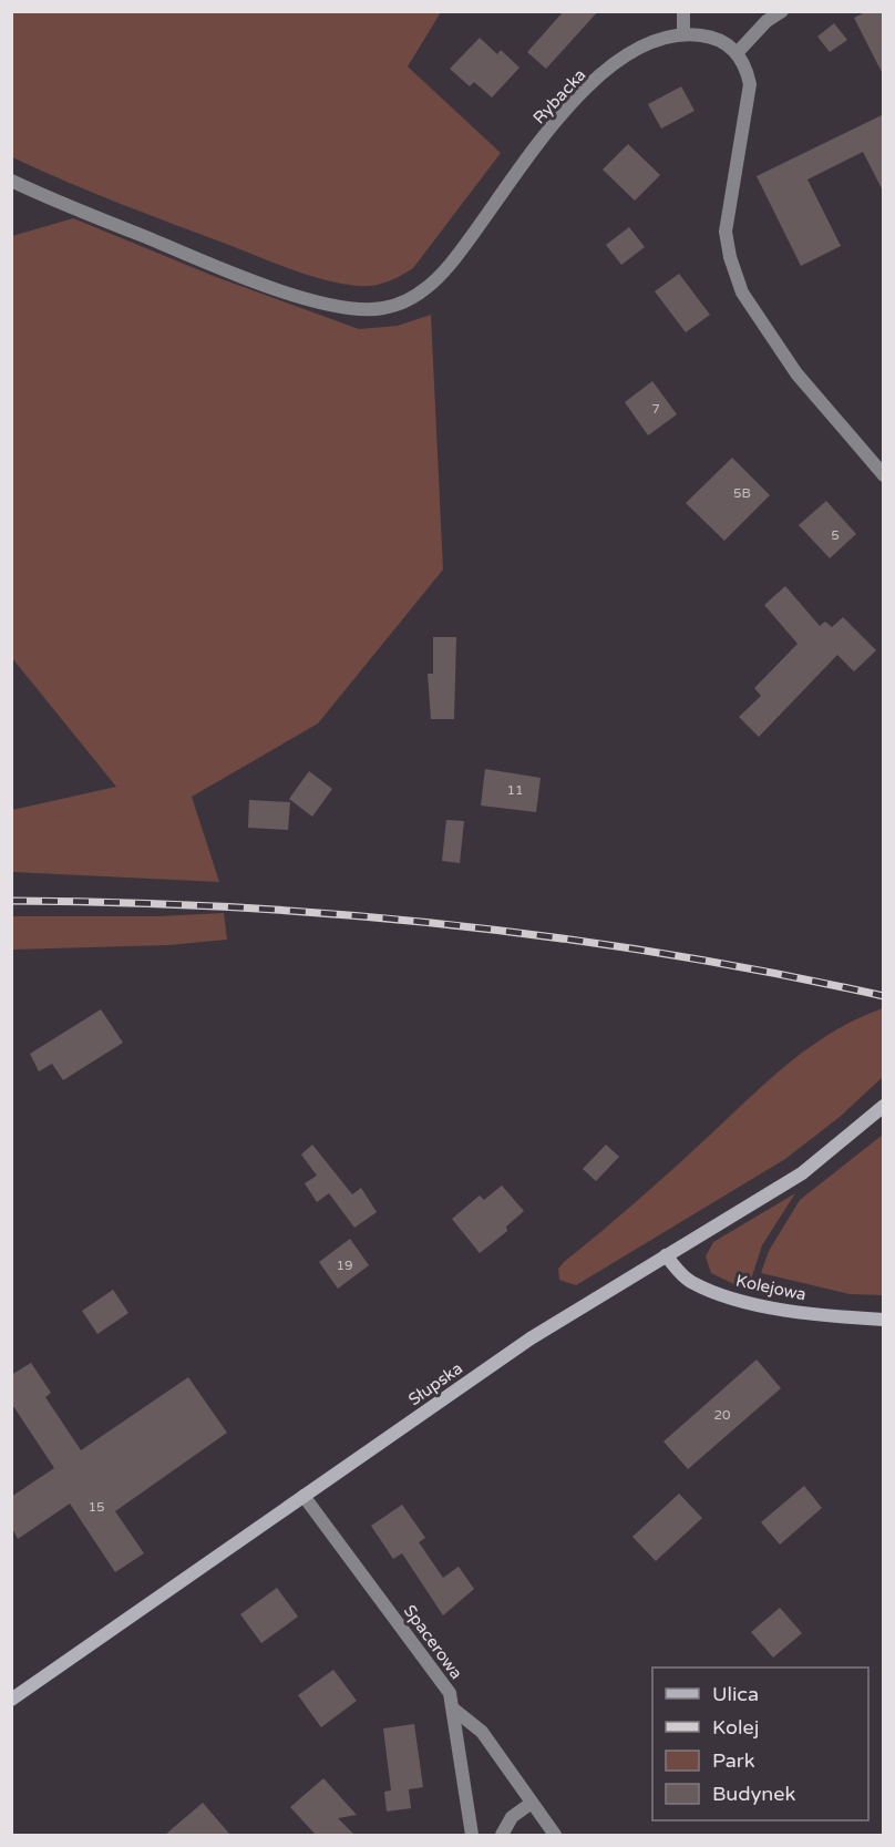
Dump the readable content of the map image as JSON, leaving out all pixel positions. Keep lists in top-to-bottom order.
{
  "streets": {
    "main road": ["Kolejowa", "Słupska"],
    "street": ["Rybacka", "Spacerowa"]
  },
  "crossings": [
    ["Kolejowa", "Słupska"],
    ["Słupska", "Spacerowa"]
  ],
  "house_numbers": [
    "7",
    "5B",
    "5",
    "11",
    "19",
    "20",
    "15"
  ],
  "legend": [
    "Ulica",
    "Kolej",
    "Park",
    "Budynek"
  ]
}
